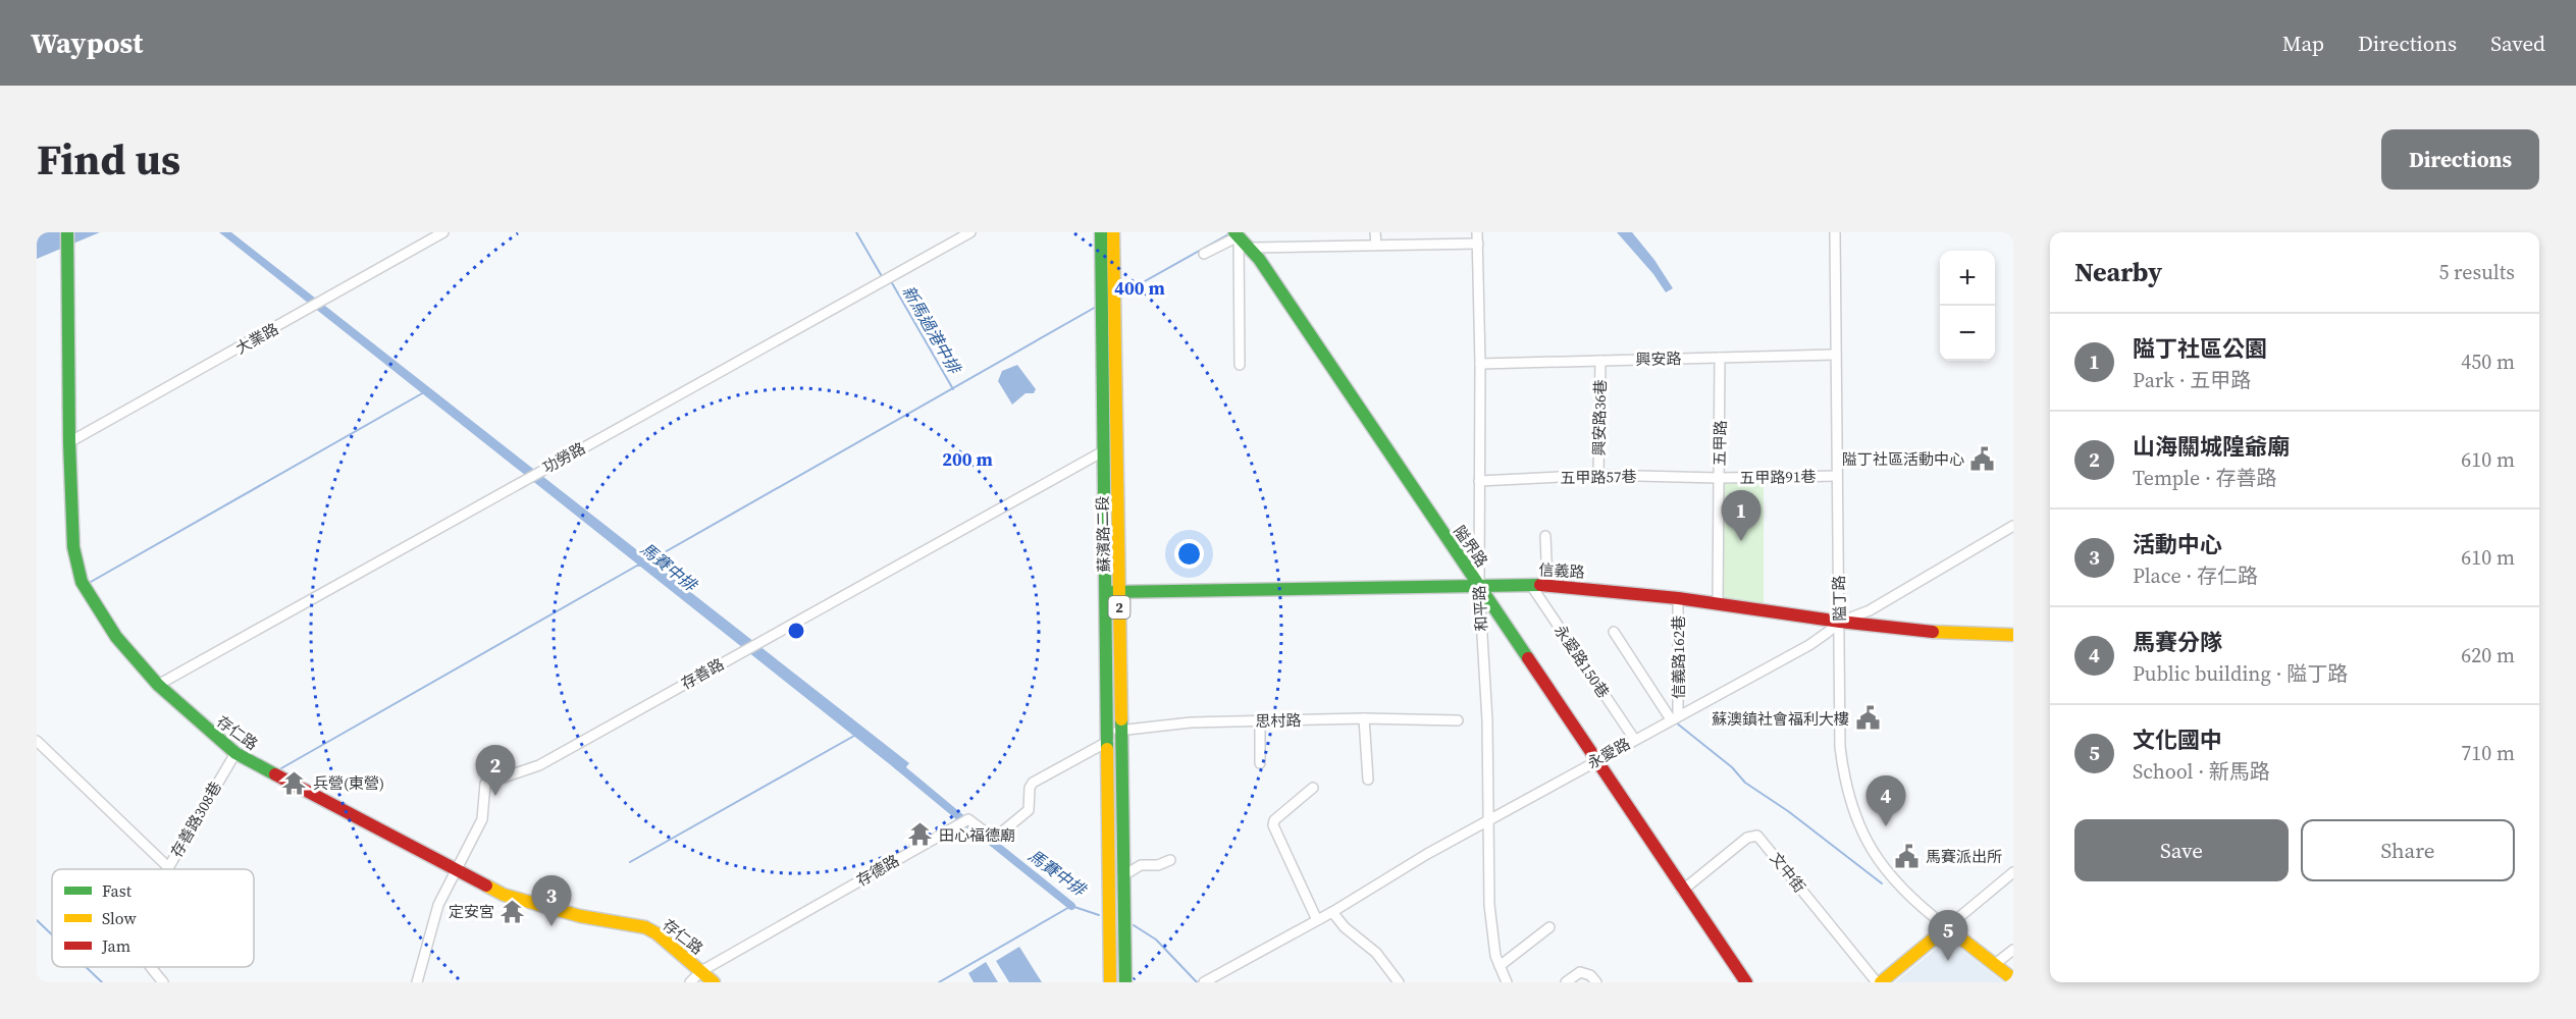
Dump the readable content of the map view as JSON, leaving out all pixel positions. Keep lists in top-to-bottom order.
{
  "streets": {
    "street": [
      "大業路",
      "興安路",
      "興安路36巷",
      "五甲路",
      "功勞路",
      "五甲路57巷",
      "五甲路91巷",
      "蘇濱路二段",
      "隘界路",
      "信義路",
      "隘丁路",
      "2",
      "和平路",
      "信義路162巷",
      "永愛路150巷",
      "存善路",
      "思村路",
      "存仁路",
      "永愛路",
      "存善路308巷",
      "存德路",
      "文中街"
    ]
  },
  "crossings": [
    ["大業路", "存仁路"],
    ["興安路", "興安路36巷"],
    ["興安路", "五甲路"],
    ["興安路", "隘丁路"],
    ["興安路", "和平路"],
    ["興安路36巷", "五甲路57巷"],
    ["五甲路", "五甲路57巷"],
    ["五甲路", "五甲路91巷"],
    ["五甲路", "信義路"],
    ["功勞路", "存仁路"],
    ["五甲路57巷", "五甲路91巷"],
    ["五甲路57巷", "和平路"],
    ["五甲路91巷", "隘丁路"],
    ["蘇濱路二段", "信義路"],
    ["蘇濱路二段", "存善路"],
    ["蘇濱路二段", "思村路"],
    ["蘇濱路二段", "存德路"],
    ["隘界路", "信義路"],
    ["隘界路", "和平路"],
    ["隘界路", "永愛路"],
    ["隘界路", "文中街"],
    ["信義路", "隘丁路"],
    ["信義路", "和平路"],
    ["信義路", "信義路162巷"],
    ["信義路", "永愛路150巷"],
    ["信義路", "永愛路"],
    ["隘丁路", "永愛路"],
    ["和平路", "永愛路"],
    ["信義路162巷", "永愛路"],
    ["永愛路150巷", "永愛路"],
    ["存善路", "存仁路"],
    ["存仁路", "存善路308巷"],
    ["存仁路", "存德路"]
  ],
  "water": ["新馬過港中排", "馬賽中排"],
  "places": {
    "public building": ["隘丁社區活動中心", "蘇澳鎮社會福利大樓", "馬賽派出所"],
    "temple": ["兵營(東營)", "田心福德廟", "定安宮"]
  },
  "legend": ["Fast", "Slow", "Jam"],
  "page": {
    "header": "Waypost",
    "nav": ["Map", "Directions", "Saved"],
    "title": "Find us",
    "buttons": [
      "Directions",
      ["Save", "Share"]
    ],
    "heading": ["Nearby", "5 results"],
    "map_buttons": ["+", "−"],
    "list": [
      {
        "mark": "1",
        "name": "隘丁社區公園",
        "note": "Park · 五甲路",
        "value": "450 m"
      },
      {
        "mark": "2",
        "name": "山海關城隍爺廟",
        "note": "Temple · 存善路",
        "value": "610 m"
      },
      {
        "mark": "3",
        "name": "活動中心",
        "note": "Place · 存仁路",
        "value": "610 m"
      },
      {
        "mark": "4",
        "name": "馬賽分隊",
        "note": "Public building · 隘丁路",
        "value": "620 m"
      },
      {
        "mark": "5",
        "name": "文化國中",
        "note": "School · 新馬路",
        "value": "710 m"
      }
    ],
    "pins": [
      "1",
      "2",
      "4",
      "3",
      "5"
    ]
  },
  "rings": ["400 m", "200 m"]
}
